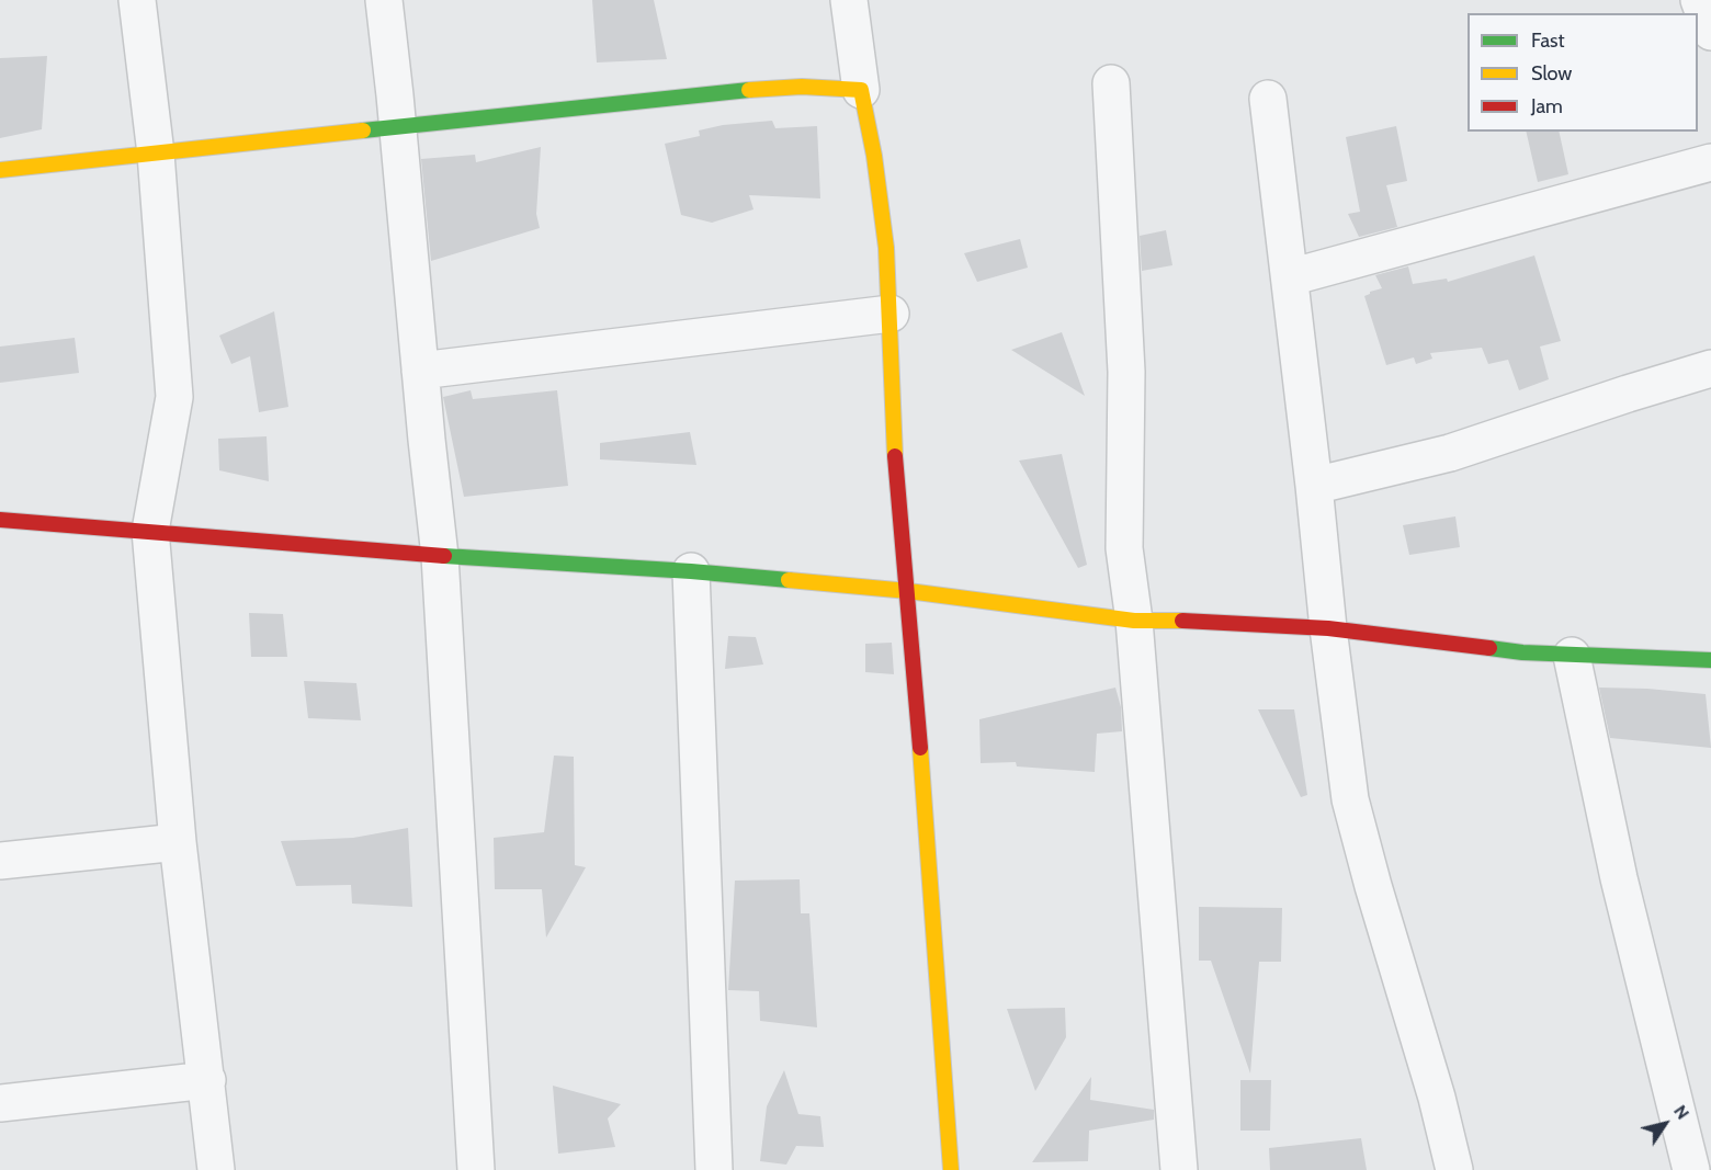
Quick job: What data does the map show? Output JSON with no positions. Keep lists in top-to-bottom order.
{
  "legend": ["Fast", "Slow", "Jam"],
  "north": "top right"
}
